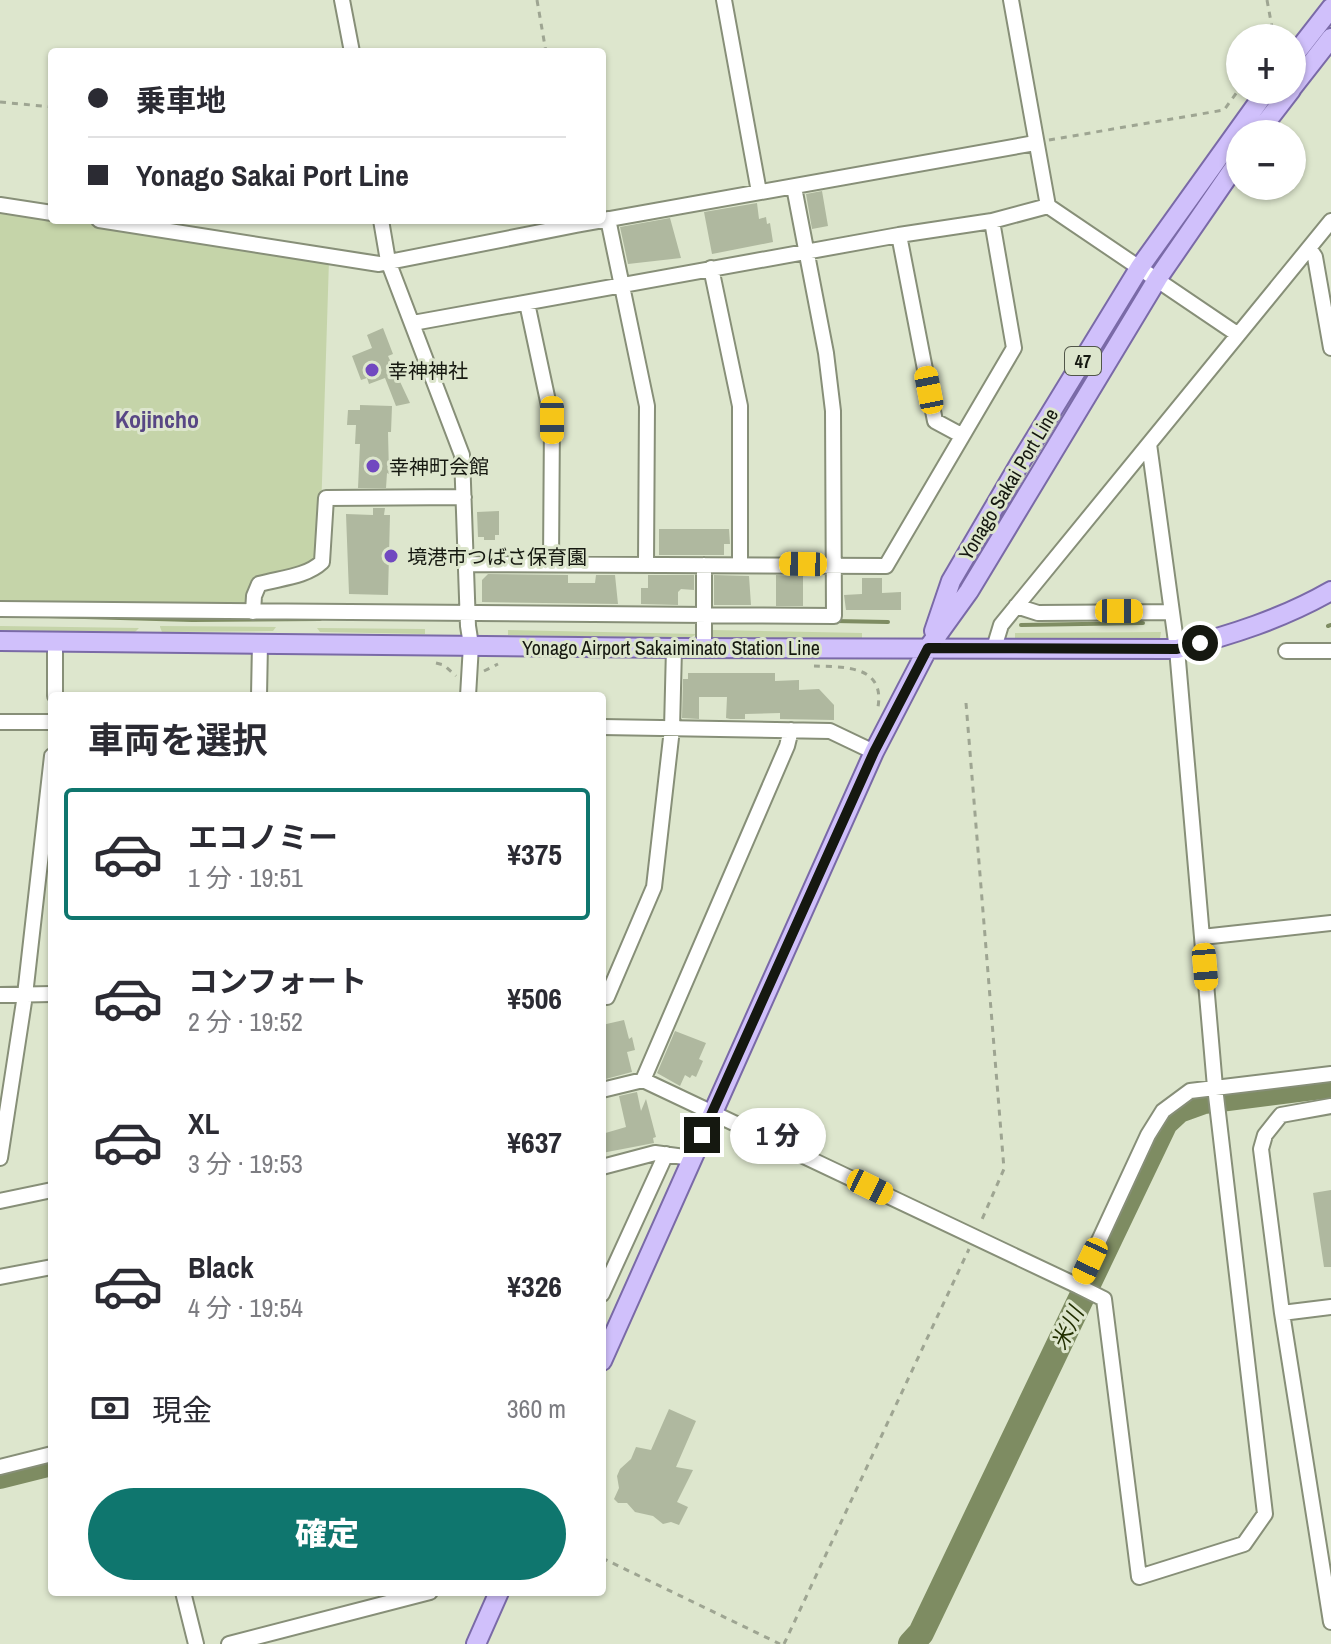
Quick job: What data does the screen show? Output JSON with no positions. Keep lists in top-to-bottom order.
{
  "streets": {
    "main road": ["47", "Yonago Sakai Port Line", "Yonago Airport Sakaiminato Station Line"]
  },
  "crossings": [
    ["Yonago Sakai Port Line", "Yonago Airport Sakaiminato Station Line"]
  ],
  "districts": ["Kojincho"],
  "water": ["米川"],
  "places": ["幸神神社", "幸神町会館", "境港市つばさ保育園"],
  "page": {
    "map_buttons": ["+", "−"],
    "banner": ["乗車地", "Yonago Sakai Port Line"],
    "heading": "車両を選択",
    "list": [
      {
        "name": "エコノミー",
        "note": "1 分 · 19:51",
        "value": "¥375"
      },
      {
        "name": "コンフォート",
        "note": "2 分 · 19:52",
        "value": "¥506"
      },
      {
        "name": "XL",
        "note": "3 分 · 19:53",
        "value": "¥637"
      },
      {
        "name": "Black",
        "note": "4 分 · 19:54",
        "value": "¥326"
      }
    ],
    "bubble": "1 分",
    "pay": ["現金", "360 m"],
    "buttons": "確定"
  }
}
